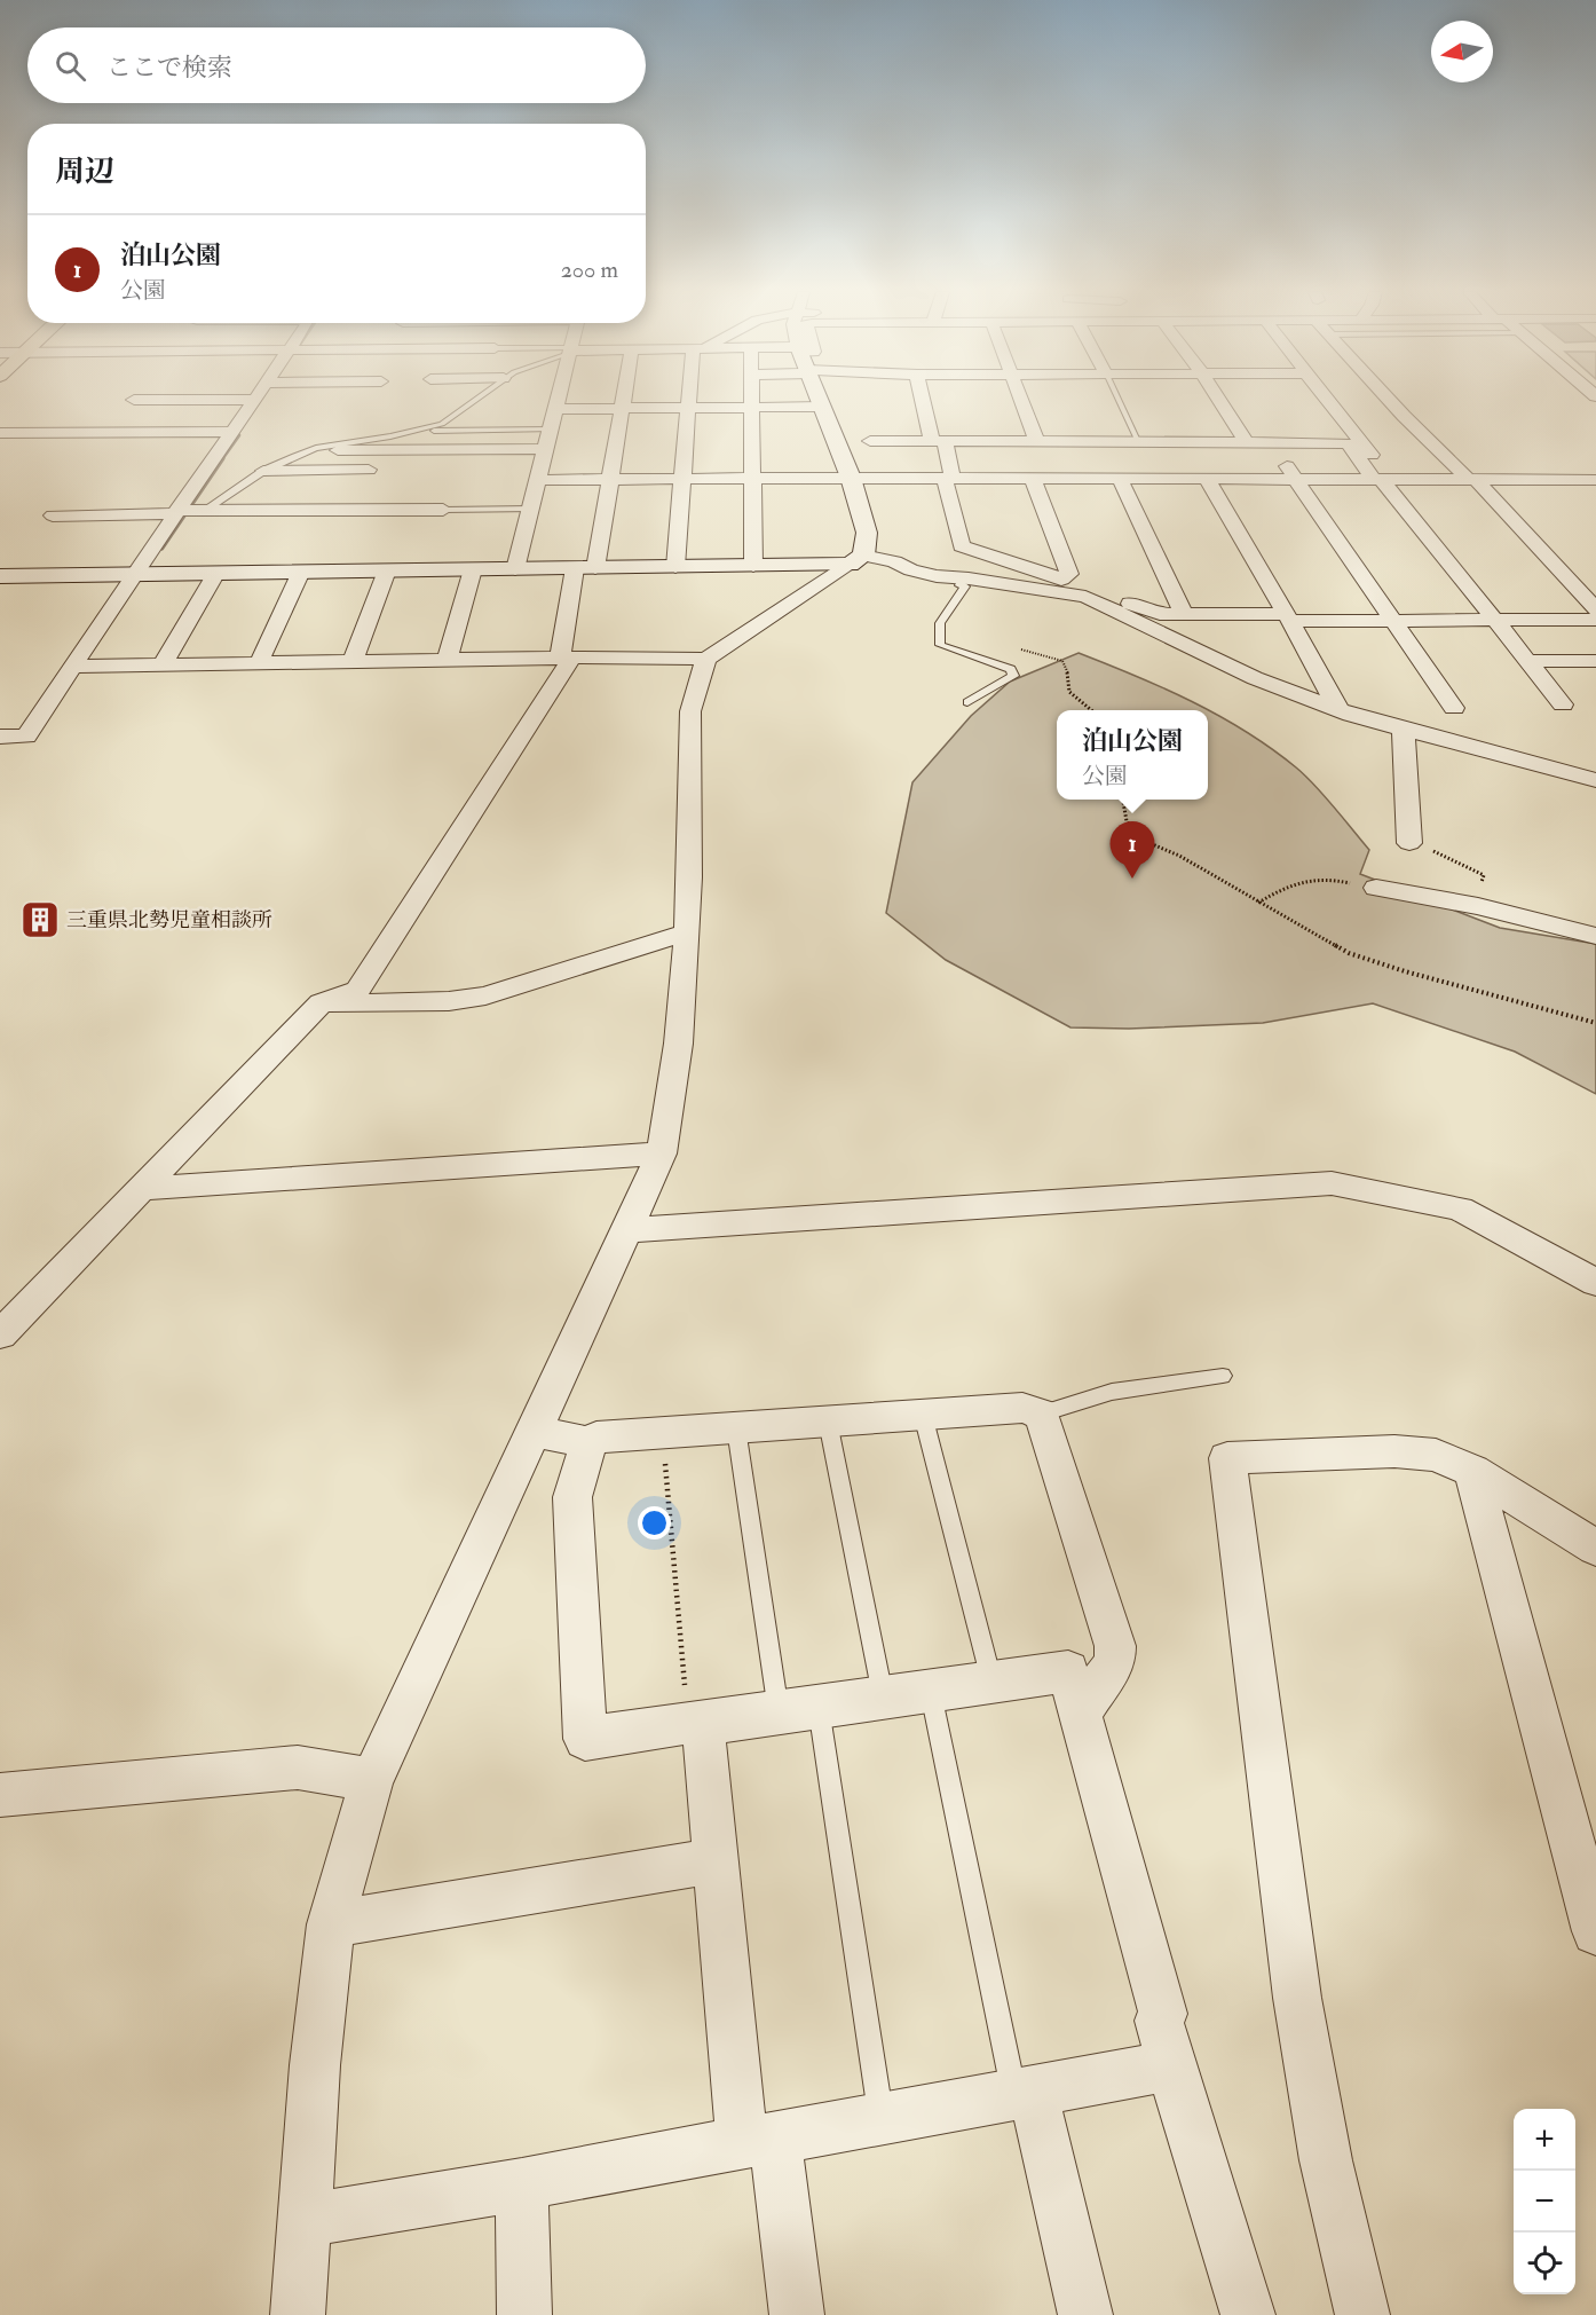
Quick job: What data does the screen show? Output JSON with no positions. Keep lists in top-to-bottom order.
{
  "places": {
    "building": ["三重県北勢児童相談所"]
  },
  "north": "left",
  "page": {
    "search": "ここで検索",
    "heading": "周辺",
    "list": [
      {
        "mark": "1",
        "name": "泊山公園",
        "note": "公園",
        "value": "200 m"
      }
    ],
    "popup": ["泊山公園", "公園"],
    "pins": "1",
    "map_buttons": ["+", "−"]
  }
}
